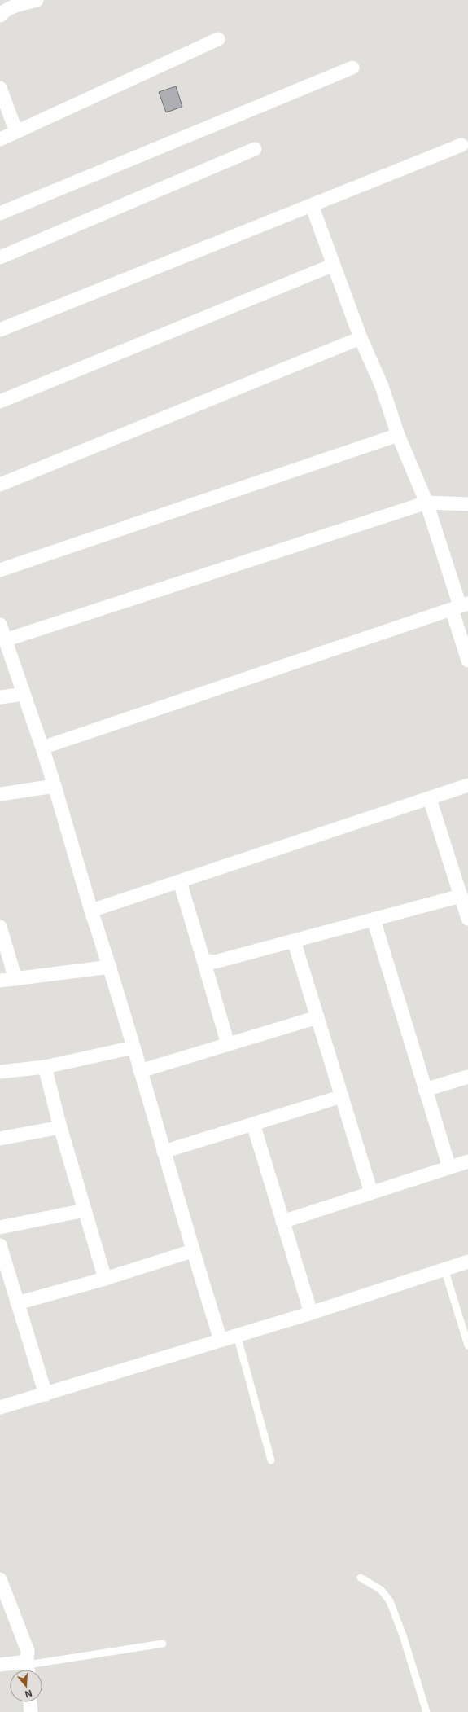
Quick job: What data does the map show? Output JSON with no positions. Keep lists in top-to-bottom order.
{
  "north": "bottom"
}
